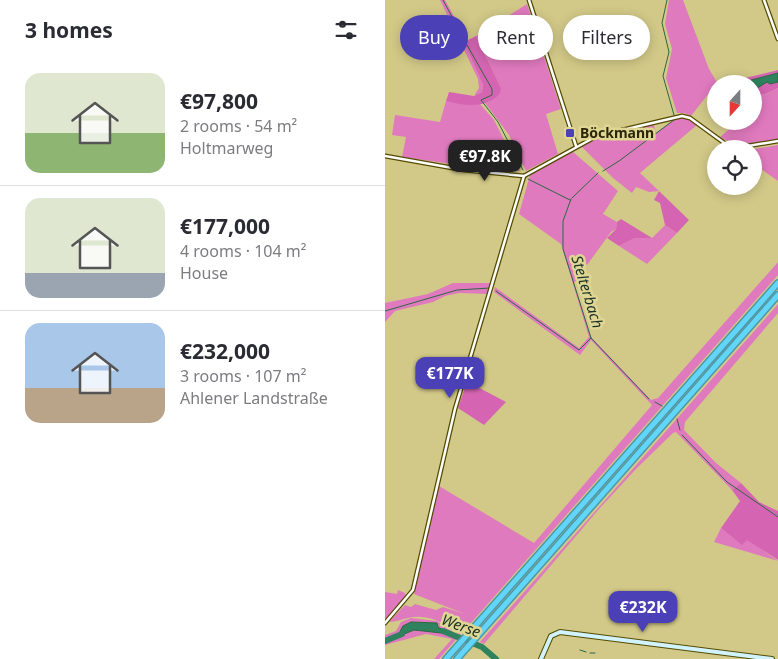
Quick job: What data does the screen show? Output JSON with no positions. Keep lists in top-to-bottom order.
{
  "water": ["Stelterbach", "Werse"],
  "places": {
    "transit": ["Böckmann"]
  },
  "north": "bottom",
  "page": {
    "heading": "3 homes",
    "chip": ["Buy", "Rent", "Filters"],
    "list": [
      {
        "name": "€97,800",
        "note": "2 rooms · 54 m² · Holtmarweg"
      },
      {
        "name": "€177,000",
        "note": "4 rooms · 104 m² · House"
      },
      {
        "name": "€232,000",
        "note": "3 rooms · 107 m² · Ahlener Landstraße"
      }
    ],
    "price": ["€97.8K", "€177K", "€232K"]
  }
}
